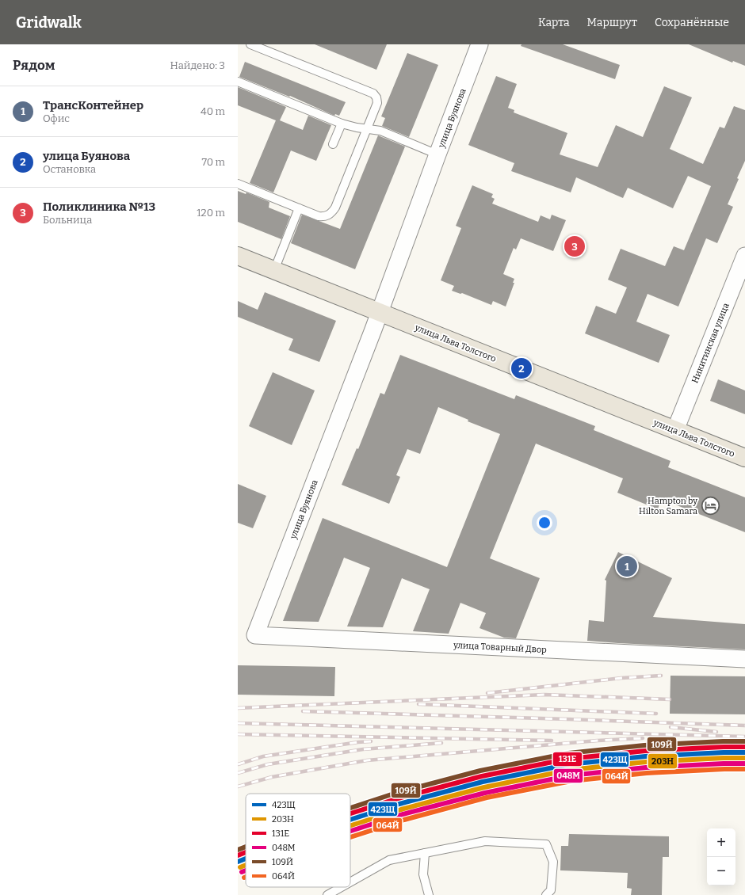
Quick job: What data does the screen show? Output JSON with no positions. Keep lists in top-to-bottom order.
{
  "streets": {
    "main road": ["улица Льва Толстого"],
    "street": ["улица Буянова", "Никитинская улица", "улица Товарный Двор"]
  },
  "crossings": [
    ["улица Буянова", "улица Льва Толстого"],
    ["улица Буянова", "улица Товарный Двор"],
    ["улица Льва Толстого", "Никитинская улица"]
  ],
  "places": {
    "hotel": ["Hampton by Hilton Samara"]
  },
  "lines": [
    "transit line 109Й",
    "transit line 131Е",
    "transit line 423Щ",
    "transit line 203Н",
    "transit line 048М",
    "transit line 064Й"
  ],
  "legend": [
    "423Щ",
    "203Н",
    "131Е",
    "048М",
    "109Й",
    "064Й"
  ],
  "page": {
    "header": "Gridwalk",
    "nav": ["Карта", "Маршрут", "Сохранённые"],
    "heading": ["Рядом", "Найдено: 3"],
    "list": [
      {
        "mark": "1",
        "name": "ТрансКонтейнер",
        "note": "Офис",
        "value": "40 m"
      },
      {
        "mark": "2",
        "name": "улица Буянова",
        "note": "Остановка",
        "value": "70 m"
      },
      {
        "mark": "3",
        "name": "Поликлиника №13",
        "note": "Больница",
        "value": "120 m"
      }
    ],
    "pins": ["3", "2", "1"],
    "map_buttons": ["+", "−"]
  }
}
